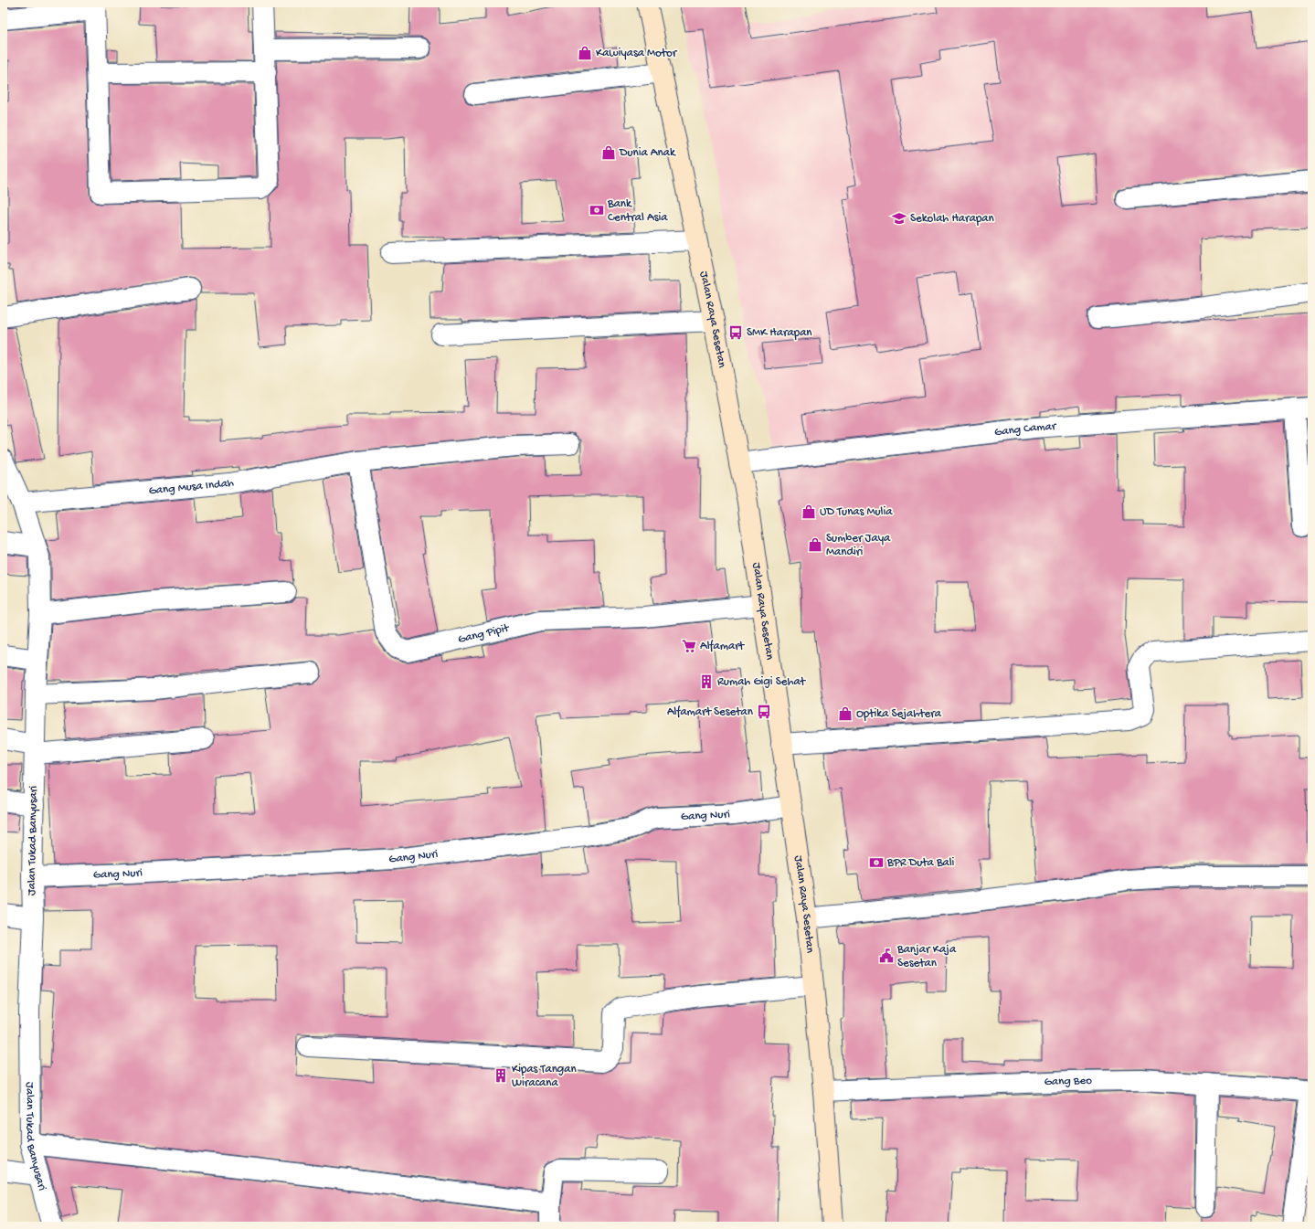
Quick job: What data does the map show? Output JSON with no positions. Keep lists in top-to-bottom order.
{
  "streets": {
    "main road": ["Jalan Raya Sesetan"],
    "street": [
      "Gang Camar",
      "Gang Musa Indah",
      "Gang Pipit",
      "Gang Nuri",
      "Jalan Tukad Banyusari",
      "Gang Beo"
    ]
  },
  "crossings": [
    ["Jalan Raya Sesetan", "Gang Camar"],
    ["Jalan Raya Sesetan", "Gang Pipit"],
    ["Jalan Raya Sesetan", "Gang Nuri"],
    ["Jalan Raya Sesetan", "Gang Beo"],
    ["Gang Musa Indah", "Gang Pipit"],
    ["Gang Musa Indah", "Jalan Tukad Banyusari"],
    ["Gang Nuri", "Jalan Tukad Banyusari"]
  ],
  "places": {
    "shop": [
      "Kawiyasa Motor",
      "Dunia Anak",
      "UD Tunas Mulia",
      "Sumber Jaya Mandiri",
      "Optika Sejahtera"
    ],
    "bank": ["Bank Central Asia", "BPR Duta Bali"],
    "school or university": ["Sekolah Harapan"],
    "bus stop": ["SMK Harapan", "Alfamart Sesetan"],
    "supermarket": ["Alfamart"],
    "building": ["Rumah Gigi Sehat", "Kipas Tangan Wiracana"],
    "public building": ["Banjar Kaja Sesetan"]
  }
}
